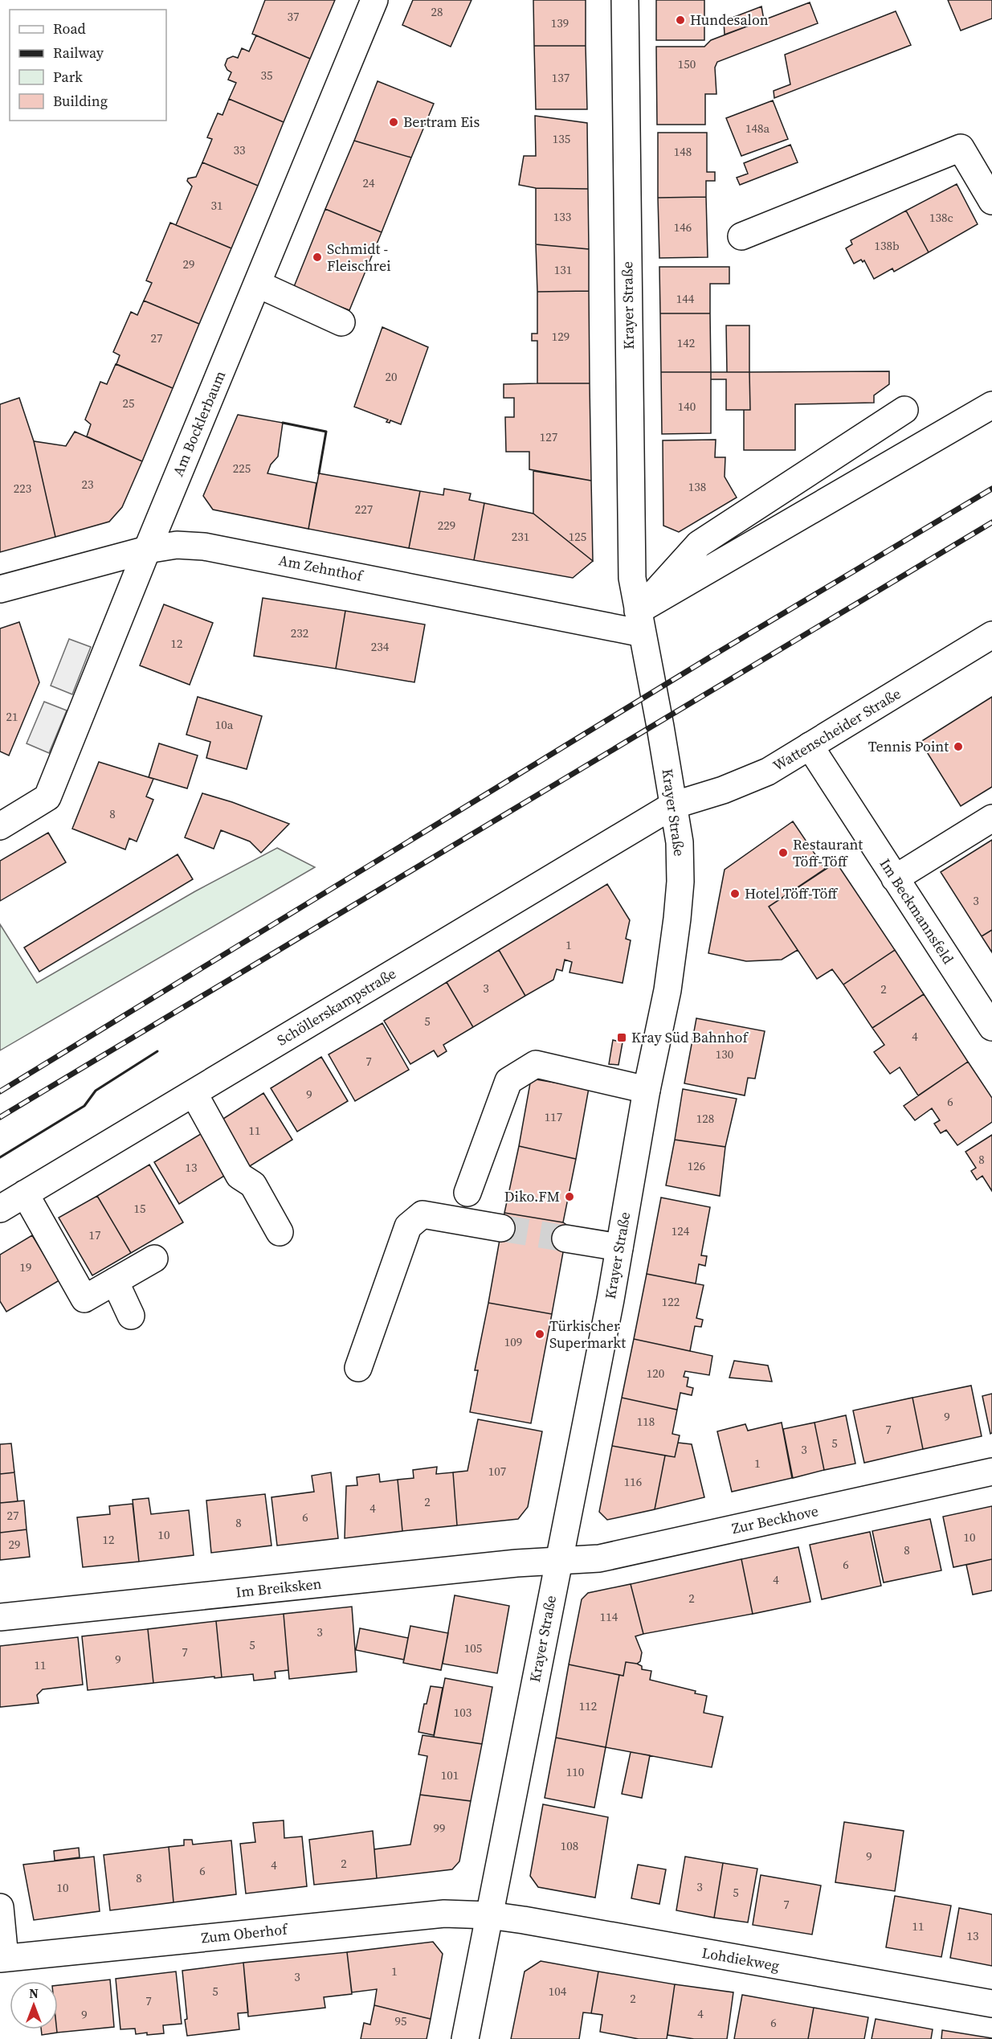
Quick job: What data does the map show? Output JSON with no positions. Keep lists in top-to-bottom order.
{
  "streets": {
    "street": [
      "Krayer Straße",
      "Am Bocklerbaum",
      "Am Zehnthof",
      "Wattenscheider Straße",
      "Im Beckmannsfeld",
      "Schöllerskampstraße",
      "Zur Beckhove",
      "Im Breiksken",
      "Zum Oberhof",
      "Lohdiekweg"
    ]
  },
  "crossings": [
    ["Krayer Straße", "Am Zehnthof"],
    ["Krayer Straße", "Wattenscheider Straße"],
    ["Krayer Straße", "Schöllerskampstraße"],
    ["Krayer Straße", "Zur Beckhove"],
    ["Krayer Straße", "Im Breiksken"],
    ["Krayer Straße", "Zum Oberhof"],
    ["Krayer Straße", "Lohdiekweg"],
    ["Am Bocklerbaum", "Am Zehnthof"],
    ["Wattenscheider Straße", "Im Beckmannsfeld"],
    ["Wattenscheider Straße", "Schöllerskampstraße"],
    ["Zur Beckhove", "Im Breiksken"],
    ["Zum Oberhof", "Lohdiekweg"]
  ],
  "places": {
    "other": [
      "Hundesalon",
      "Bertram Eis",
      "Schmidt - Fleischrei",
      "Tennis Point",
      "Restaurant Töff-Töff",
      "Hotel Töff-Töff",
      "Diko.FM",
      "Türkischer Supermarkt"
    ],
    "transit": ["Kray Süd Bahnhof"]
  },
  "house_numbers": [
    "28",
    "37",
    "139",
    "150",
    "35",
    "137",
    "148a",
    "135",
    "33",
    "148",
    "24",
    "31",
    "133",
    "138c",
    "146",
    "138b",
    "29",
    "131",
    "144",
    "129",
    "27",
    "142",
    "20",
    "25",
    "140",
    "127",
    "225",
    "23",
    "138",
    "223",
    "227",
    "229",
    "231",
    "125",
    "232",
    "12",
    "234",
    "21",
    "10a",
    "8",
    "3",
    "1",
    "3",
    "2",
    "5",
    "4",
    "130",
    "7",
    "9",
    "6",
    "117",
    "128",
    "11",
    "8",
    "126",
    "13",
    "15",
    "124",
    "17",
    "19",
    "122",
    "109",
    "120",
    "9",
    "118",
    "7",
    "5",
    "3",
    "1",
    "107",
    "116",
    "2",
    "4",
    "27",
    "6",
    "8",
    "10",
    "10",
    "12",
    "29",
    "8",
    "6",
    "4",
    "2",
    "114",
    "3",
    "5",
    "105",
    "7",
    "9",
    "11",
    "112",
    "103",
    "110",
    "101",
    "99",
    "108",
    "9",
    "2",
    "4",
    "6",
    "8",
    "3",
    "10",
    "5",
    "7",
    "11",
    "13",
    "1",
    "3",
    "5",
    "104",
    "2",
    "7",
    "4",
    "9",
    "95",
    "6"
  ],
  "legend": [
    "Road",
    "Railway",
    "Park",
    "Building"
  ],
  "north": "top"
}
